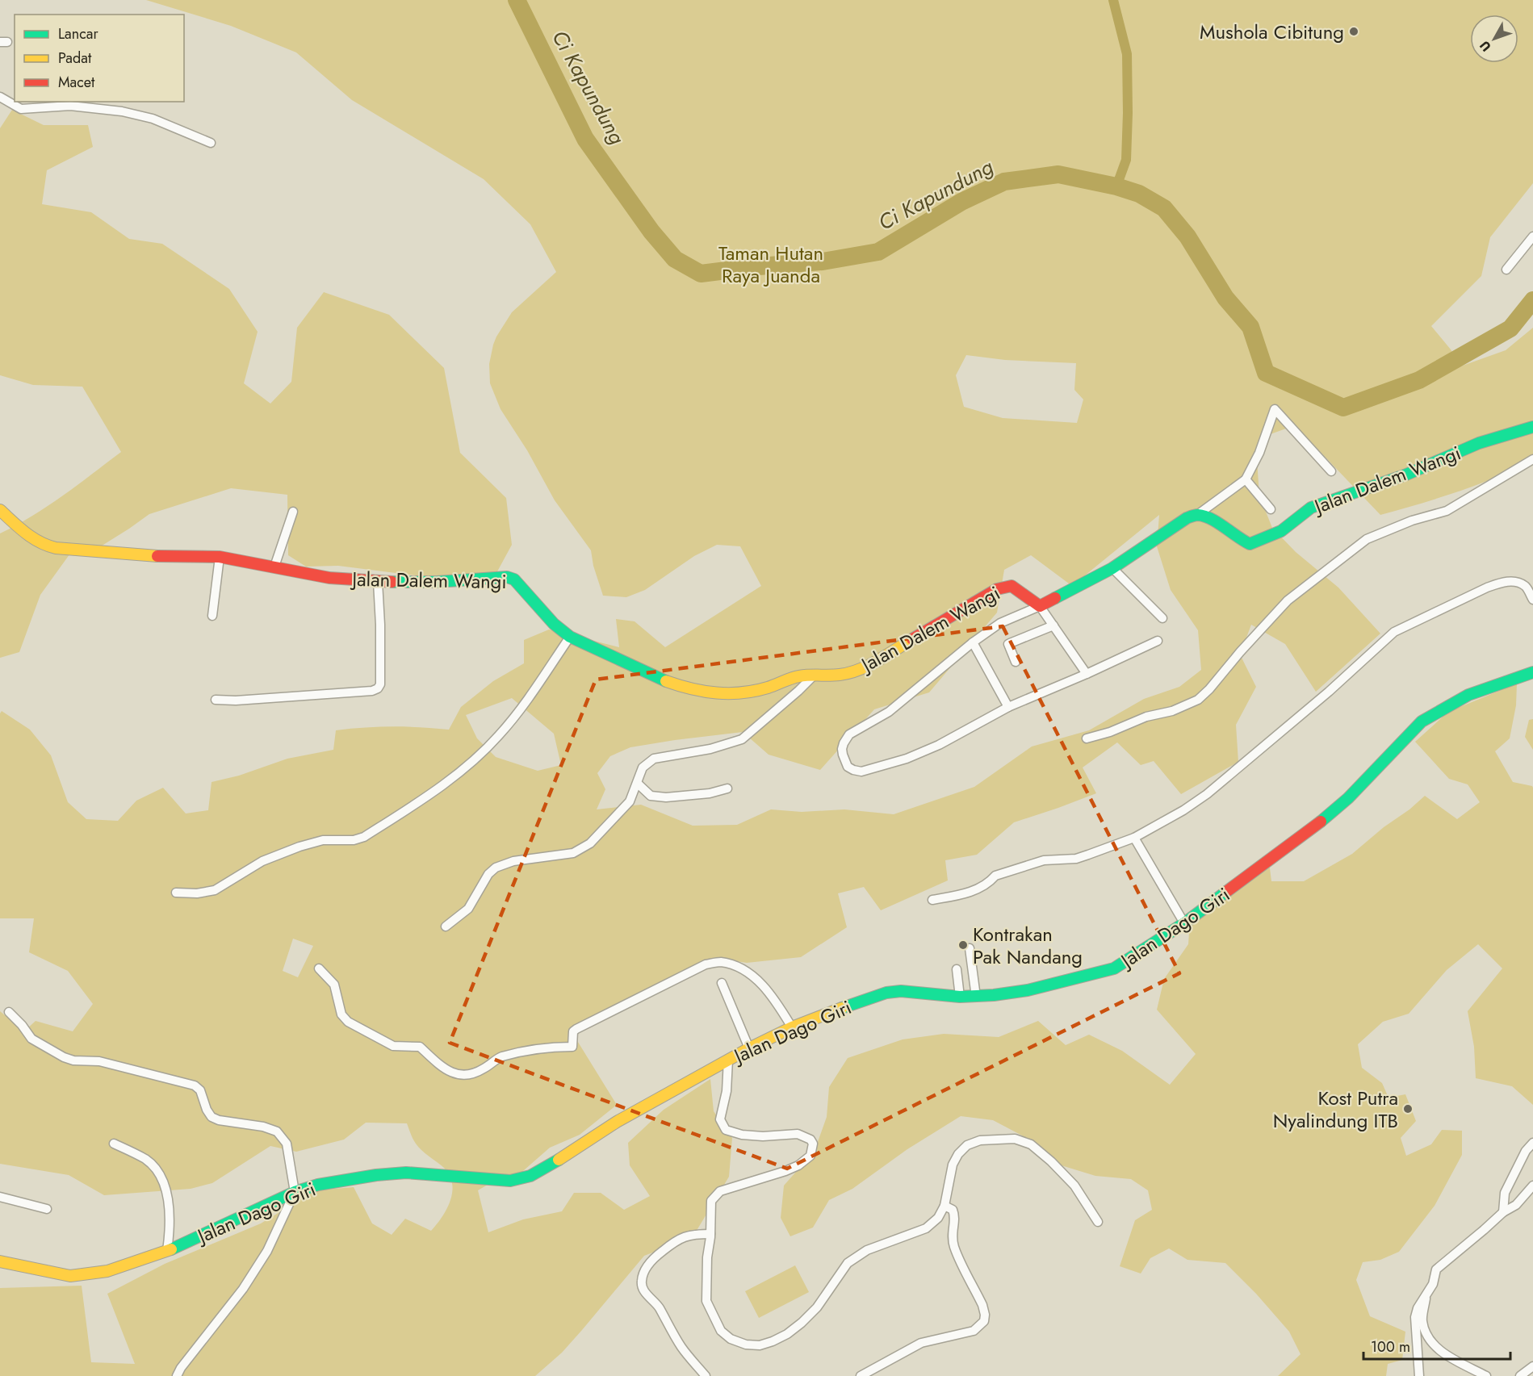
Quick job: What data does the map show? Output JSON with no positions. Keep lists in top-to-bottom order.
{
  "streets": {
    "main road": ["Jalan Dalem Wangi", "Jalan Dago Giri"]
  },
  "water": ["Ci Kapundung"],
  "parks": ["Taman Hutan Raya Juanda"],
  "places": ["Mushola Cibitung", "Kontrakan Pak Nandang", "Kost Putra Nyalindung ITB"],
  "legend": ["Lancar", "Padat", "Macet"],
  "scale_bar": "100 m",
  "north": "bottom left"
}
